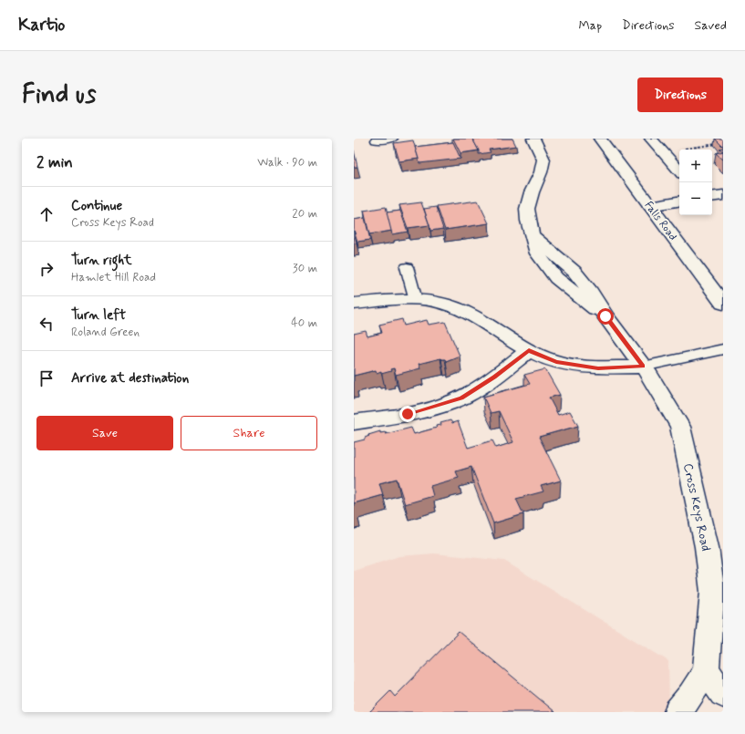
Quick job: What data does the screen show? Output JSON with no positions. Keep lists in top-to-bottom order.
{
  "streets": {
    "street": ["Falls Road", "Cross Keys Road"]
  },
  "page": {
    "header": "Kartio",
    "nav": ["Map", "Directions", "Saved"],
    "buttons": [
      "Directions",
      ["Save", "Share"]
    ],
    "title": "Find us",
    "heading": ["2 min", "Walk · 90 m"],
    "map_buttons": ["+", "−"],
    "list": [
      ["Continue", "Cross Keys Road", "20 m"],
      ["Turn right", "Hamlet Hill Road", "30 m"],
      ["Turn left", "Roland Green", "40 m"],
      "Arrive at destination"
    ]
  }
}
